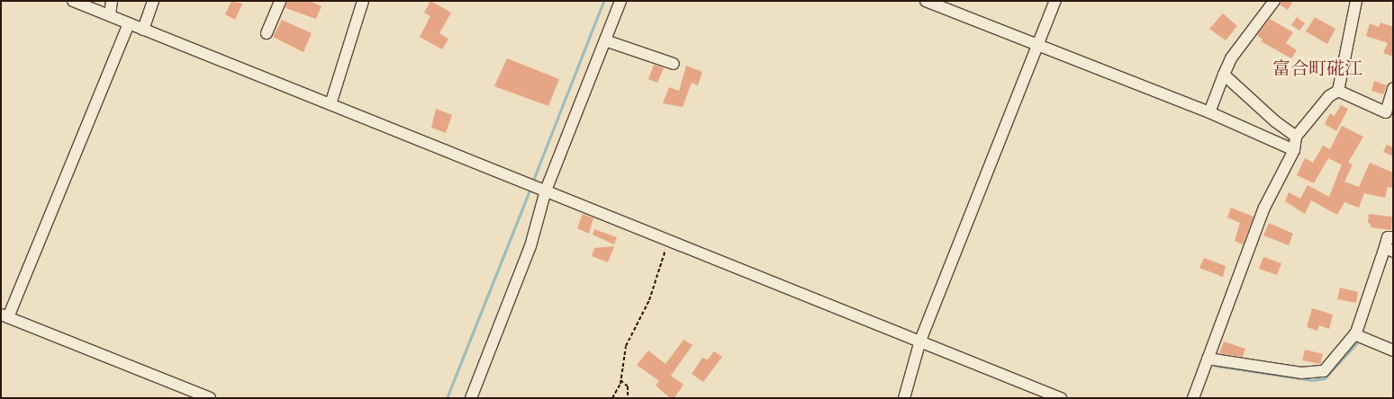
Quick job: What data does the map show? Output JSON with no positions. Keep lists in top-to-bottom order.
{
  "districts": ["富合町硴江"]
}
